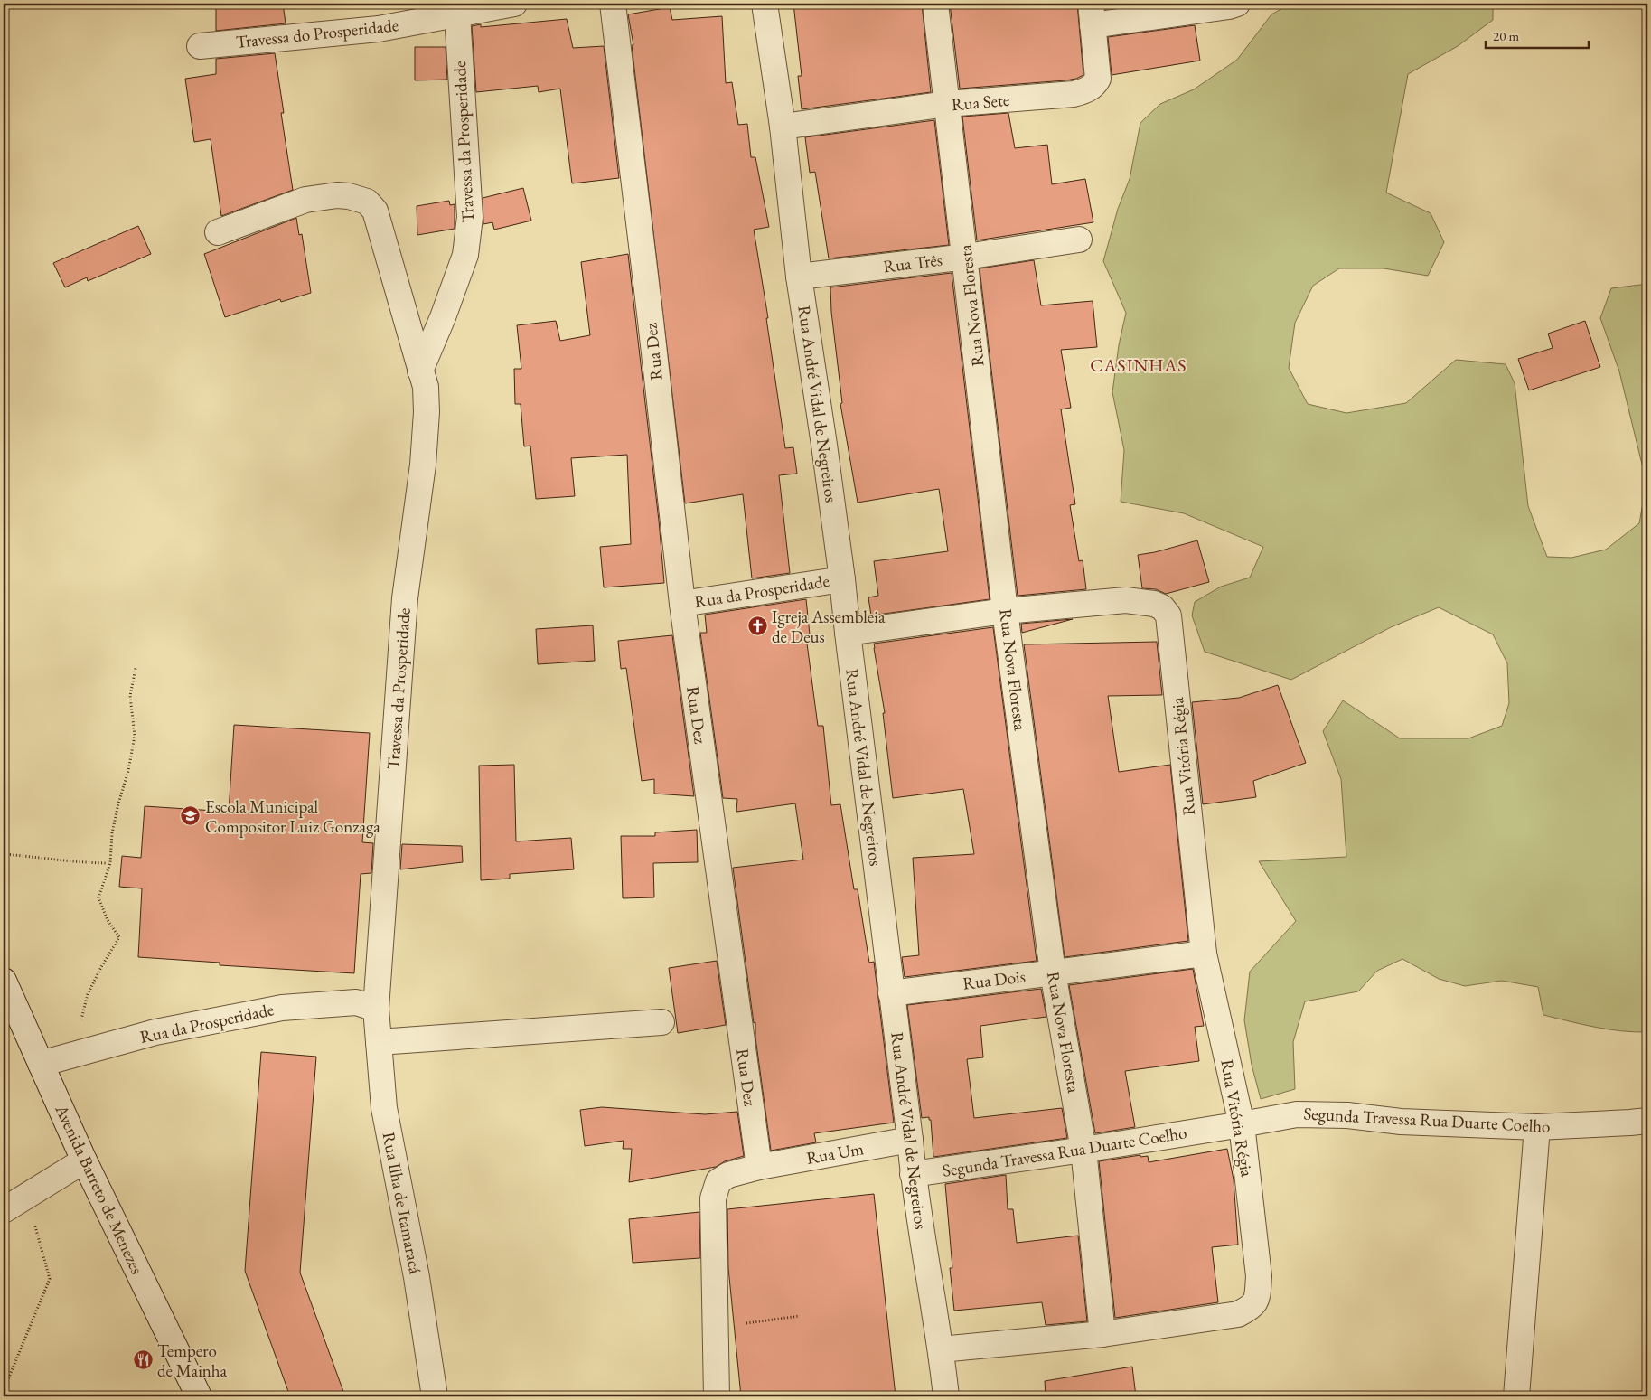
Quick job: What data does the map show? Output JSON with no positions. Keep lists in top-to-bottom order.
{
  "streets": {
    "street": [
      "Travessa do Prosperidade",
      "Rua Sete",
      "Travessa da Prosperidade",
      "Rua Três",
      "Rua Nova Floresta",
      "Rua Dez",
      "Rua André Vidal de Negreiros",
      "Rua da Prosperidade",
      "Rua Vitória Régia",
      "Rua Dois",
      "Segunda Travessa Rua Duarte Coelho",
      "Rua Um",
      "Avenida Barreto de Menezes",
      "Rua Ilha de Itamaracá"
    ]
  },
  "crossings": [
    ["Travessa do Prosperidade", "Travessa da Prosperidade"],
    ["Rua Sete", "Rua Nova Floresta"],
    ["Rua Sete", "Rua André Vidal de Negreiros"],
    ["Travessa da Prosperidade", "Rua da Prosperidade"],
    ["Travessa da Prosperidade", "Rua Ilha de Itamaracá"],
    ["Rua Três", "Rua Nova Floresta"],
    ["Rua Três", "Rua André Vidal de Negreiros"],
    ["Rua Nova Floresta", "Rua Vitória Régia"],
    ["Rua Nova Floresta", "Rua Dois"],
    ["Rua Nova Floresta", "Segunda Travessa Rua Duarte Coelho"],
    ["Rua Dez", "Rua da Prosperidade"],
    ["Rua Dez", "Rua Um"],
    ["Rua André Vidal de Negreiros", "Rua da Prosperidade"],
    ["Rua André Vidal de Negreiros", "Rua Vitória Régia"],
    ["Rua André Vidal de Negreiros", "Rua Dois"],
    ["Rua André Vidal de Negreiros", "Segunda Travessa Rua Duarte Coelho"],
    ["Rua André Vidal de Negreiros", "Rua Um"],
    ["Rua da Prosperidade", "Avenida Barreto de Menezes"],
    ["Rua da Prosperidade", "Rua Ilha de Itamaracá"],
    ["Rua Vitória Régia", "Rua Dois"],
    ["Rua Vitória Régia", "Segunda Travessa Rua Duarte Coelho"]
  ],
  "districts": ["CASINHAS"],
  "places": {
    "church": ["Igreja Assembleia de Deus"],
    "school or university": ["Escola Municipal Compositor Luiz Gonzaga"],
    "restaurant": ["Tempero de Mainha"]
  },
  "scale_bar": "20 m"
}
